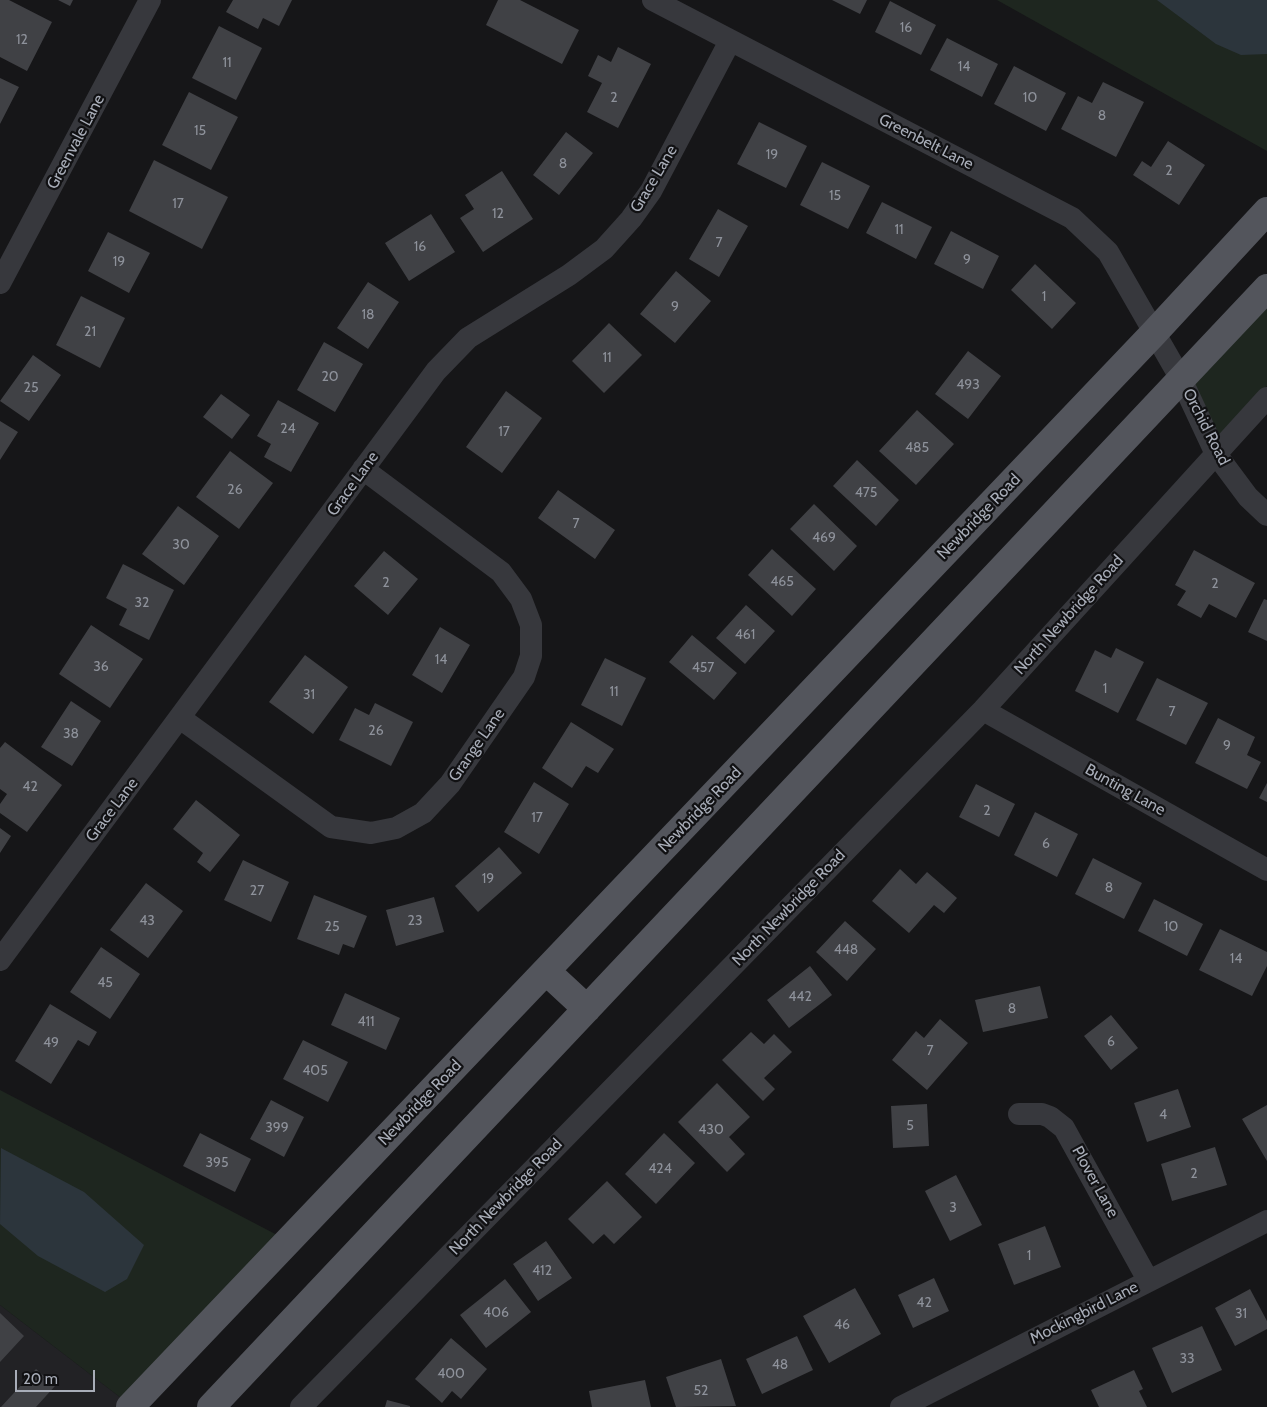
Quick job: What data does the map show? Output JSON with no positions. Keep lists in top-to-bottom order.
{
  "streets": {
    "main road": ["Newbridge Road"],
    "street": [
      "Greenvale Lane",
      "Greenbelt Lane",
      "Grace Lane",
      "Orchid Road",
      "North Newbridge Road",
      "Grange Lane",
      "Bunting Lane",
      "Plover Lane",
      "Mockingbird Lane"
    ]
  },
  "crossings": [
    ["Greenbelt Lane", "Grace Lane"],
    ["Greenbelt Lane", "Orchid Road"],
    ["Greenbelt Lane", "Newbridge Road"],
    ["Grace Lane", "Grange Lane"],
    ["Orchid Road", "Newbridge Road"],
    ["Orchid Road", "North Newbridge Road"],
    ["North Newbridge Road", "Bunting Lane"],
    ["Plover Lane", "Mockingbird Lane"]
  ],
  "house_numbers": [
    "16",
    "12",
    "11",
    "14",
    "2",
    "10",
    "8",
    "15",
    "19",
    "8",
    "2",
    "15",
    "17",
    "12",
    "11",
    "7",
    "16",
    "9",
    "19",
    "1",
    "9",
    "18",
    "21",
    "11",
    "20",
    "493",
    "25",
    "24",
    "17",
    "485",
    "26",
    "475",
    "7",
    "469",
    "30",
    "465",
    "2",
    "2",
    "32",
    "461",
    "14",
    "36",
    "457",
    "1",
    "11",
    "31",
    "7",
    "26",
    "38",
    "9",
    "42",
    "2",
    "17",
    "6",
    "19",
    "8",
    "27",
    "43",
    "23",
    "25",
    "10",
    "448",
    "14",
    "45",
    "442",
    "8",
    "411",
    "6",
    "49",
    "7",
    "405",
    "4",
    "5",
    "399",
    "430",
    "395",
    "424",
    "2",
    "3",
    "1",
    "412",
    "42",
    "406",
    "31",
    "46",
    "33",
    "48",
    "400",
    "52"
  ],
  "scale_bar": "20 m"
}
